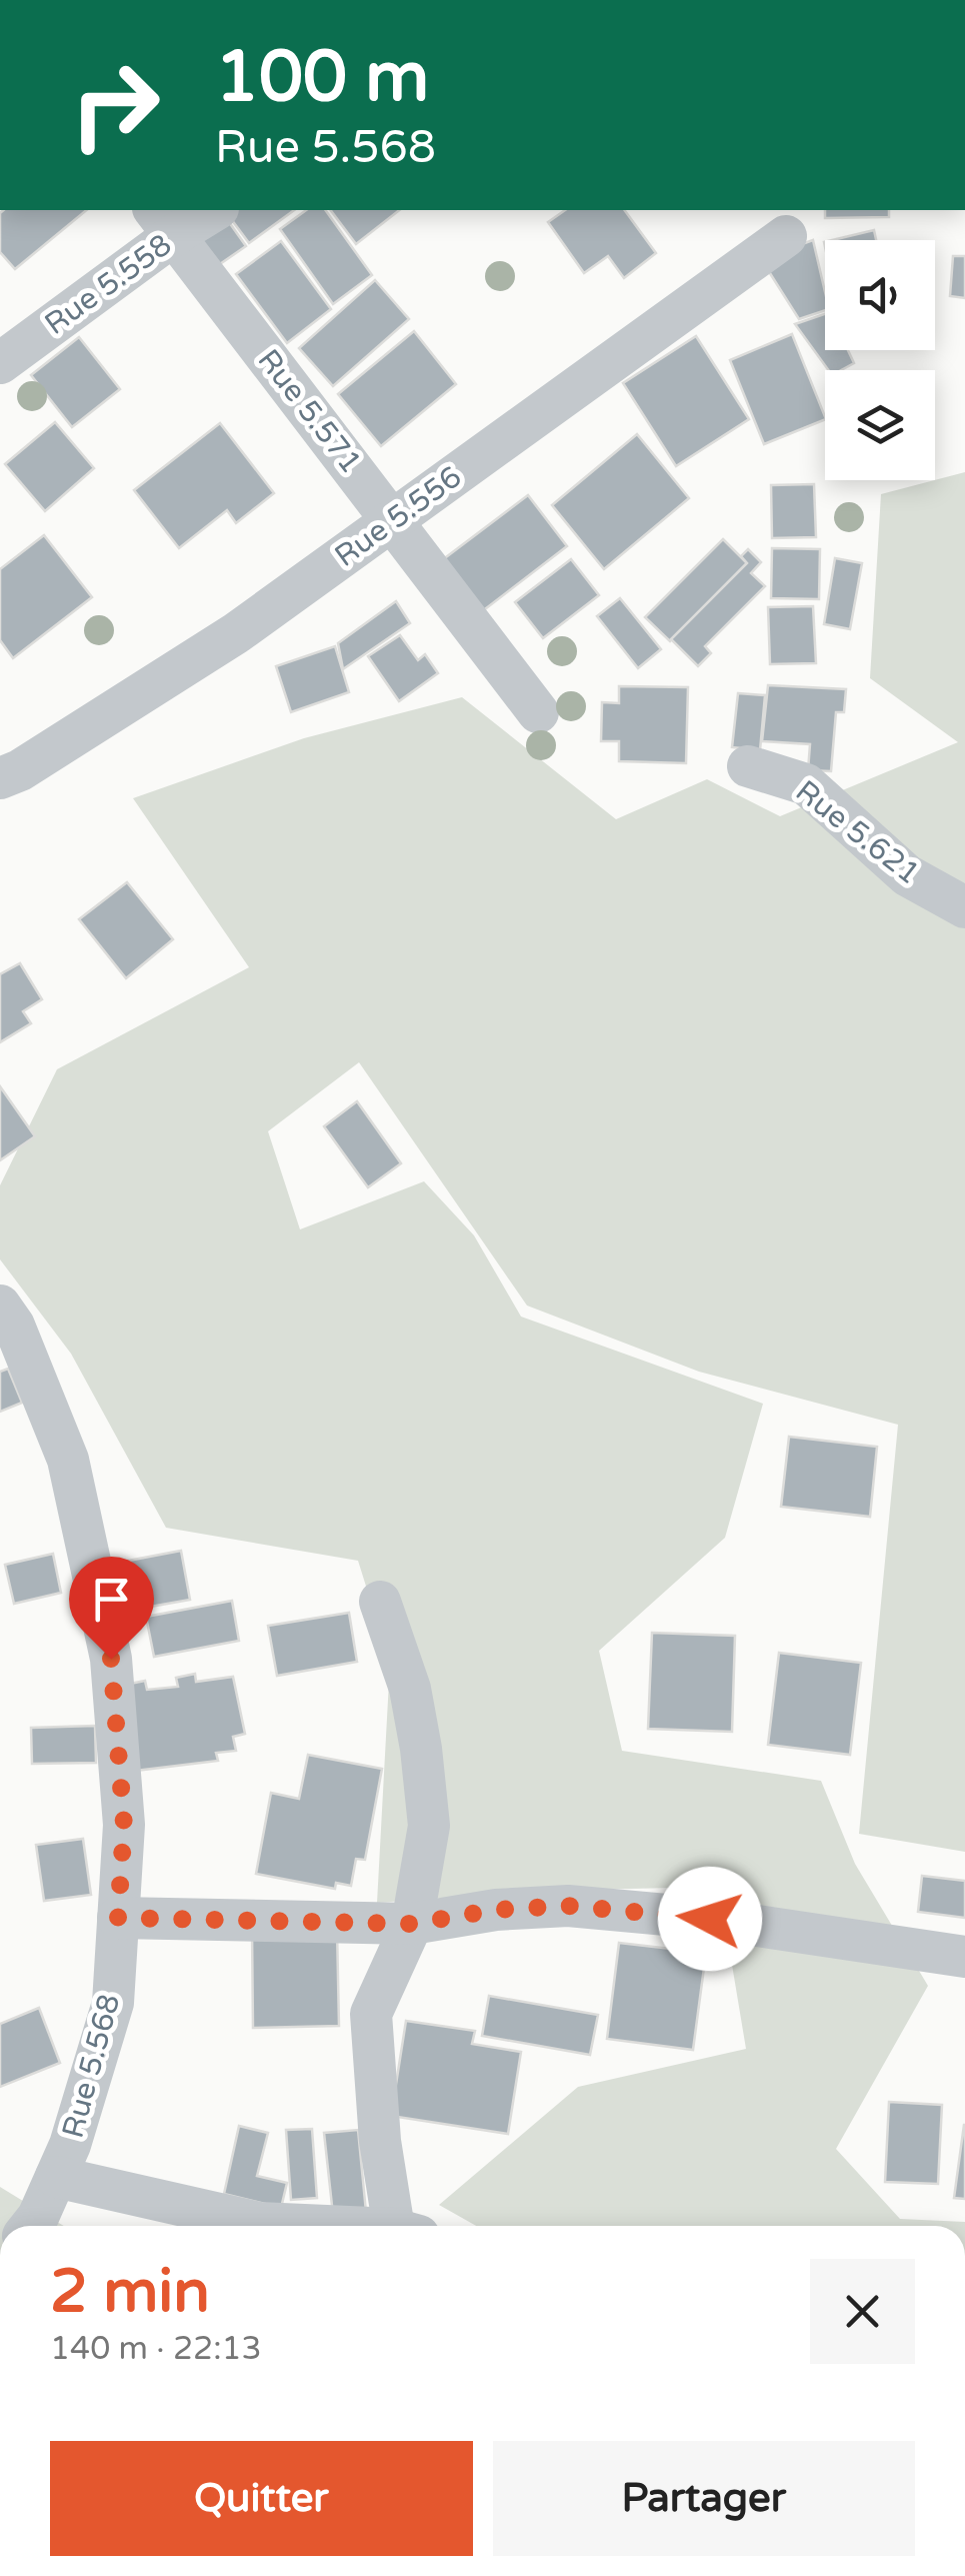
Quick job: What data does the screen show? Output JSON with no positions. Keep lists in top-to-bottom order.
{
  "streets": {
    "street": [
      "Rue 5.558",
      "Rue 5.571",
      "Rue 5.556",
      "Rue 5.621",
      "Rue 5.568"
    ]
  },
  "crossings": [
    ["Rue 5.558", "Rue 5.571"],
    ["Rue 5.571", "Rue 5.556"]
  ],
  "page": {
    "turn": ["100 m", "Rue 5.568"],
    "heading": ["2 min", "140 m · 22:13"],
    "buttons": ["Quitter", "Partager"]
  }
}
